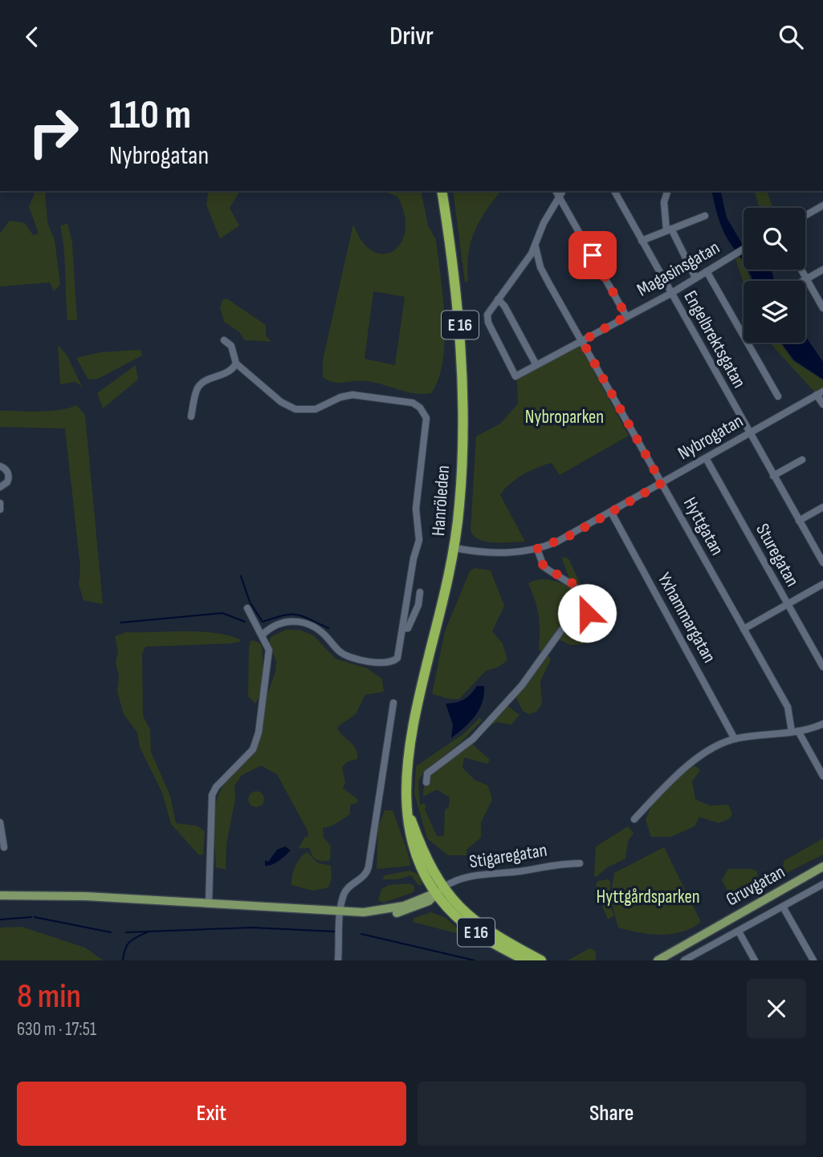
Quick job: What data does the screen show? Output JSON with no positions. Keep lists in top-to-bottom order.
{
  "streets": {
    "highway": ["E 16", "Hanröleden"],
    "main road": ["Gruvgatan"],
    "street": [
      "Magasinsgatan",
      "Engelbrektsgatan",
      "Nybrogatan",
      "Hyttgatan",
      "Sturegatan",
      "Yxhammargatan",
      "Stigaregatan"
    ]
  },
  "crossings": [
    ["Magasinsgatan", "Engelbrektsgatan"],
    ["Magasinsgatan", "Hyttgatan"],
    ["Engelbrektsgatan", "Nybrogatan"],
    ["Nybrogatan", "Hanröleden"],
    ["Nybrogatan", "Hyttgatan"],
    ["Nybrogatan", "Sturegatan"],
    ["Nybrogatan", "Yxhammargatan"],
    ["Hanröleden", "Stigaregatan"]
  ],
  "parks": ["Nybroparken", "Hyttgårdsparken"],
  "page": {
    "header": "Drivr",
    "turn": ["110 m", "Nybrogatan"],
    "heading": ["8 min", "630 m · 17:51"],
    "buttons": ["Exit", "Share"]
  }
}
